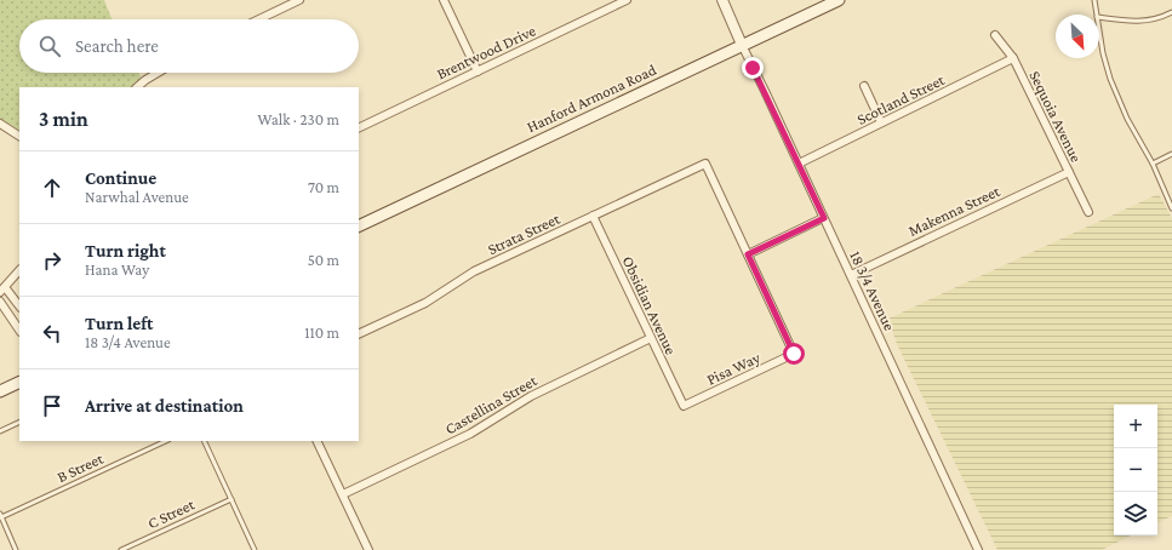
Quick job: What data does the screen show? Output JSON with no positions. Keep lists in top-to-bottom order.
{
  "streets": {
    "main road": ["Hanford Armona Road"],
    "street": [
      "Brentwood Drive",
      "Scotland Street",
      "Sequoia Avenue",
      "Makenna Street",
      "Strata Street",
      "18 3/4 Avenue",
      "Obsidian Avenue",
      "Pisa Way",
      "Castellina Street"
    ],
    "lane": ["B Street", "C Street"]
  },
  "crossings": [
    ["Hanford Armona Road", "18 3/4 Avenue"],
    ["Scotland Street", "Sequoia Avenue"],
    ["Scotland Street", "18 3/4 Avenue"],
    ["Sequoia Avenue", "Makenna Street"],
    ["Makenna Street", "18 3/4 Avenue"],
    ["Strata Street", "Obsidian Avenue"],
    ["Strata Street", "Pisa Way"],
    ["Obsidian Avenue", "Pisa Way"],
    ["Obsidian Avenue", "Castellina Street"]
  ],
  "north": "bottom right",
  "page": {
    "search": "Search here",
    "heading": ["3 min", "Walk · 230 m"],
    "list": [
      ["Continue", "Narwhal Avenue", "70 m"],
      ["Turn right", "Hana Way", "50 m"],
      ["Turn left", "18 3/4 Avenue", "110 m"],
      "Arrive at destination"
    ],
    "map_buttons": ["+", "−"]
  }
}
